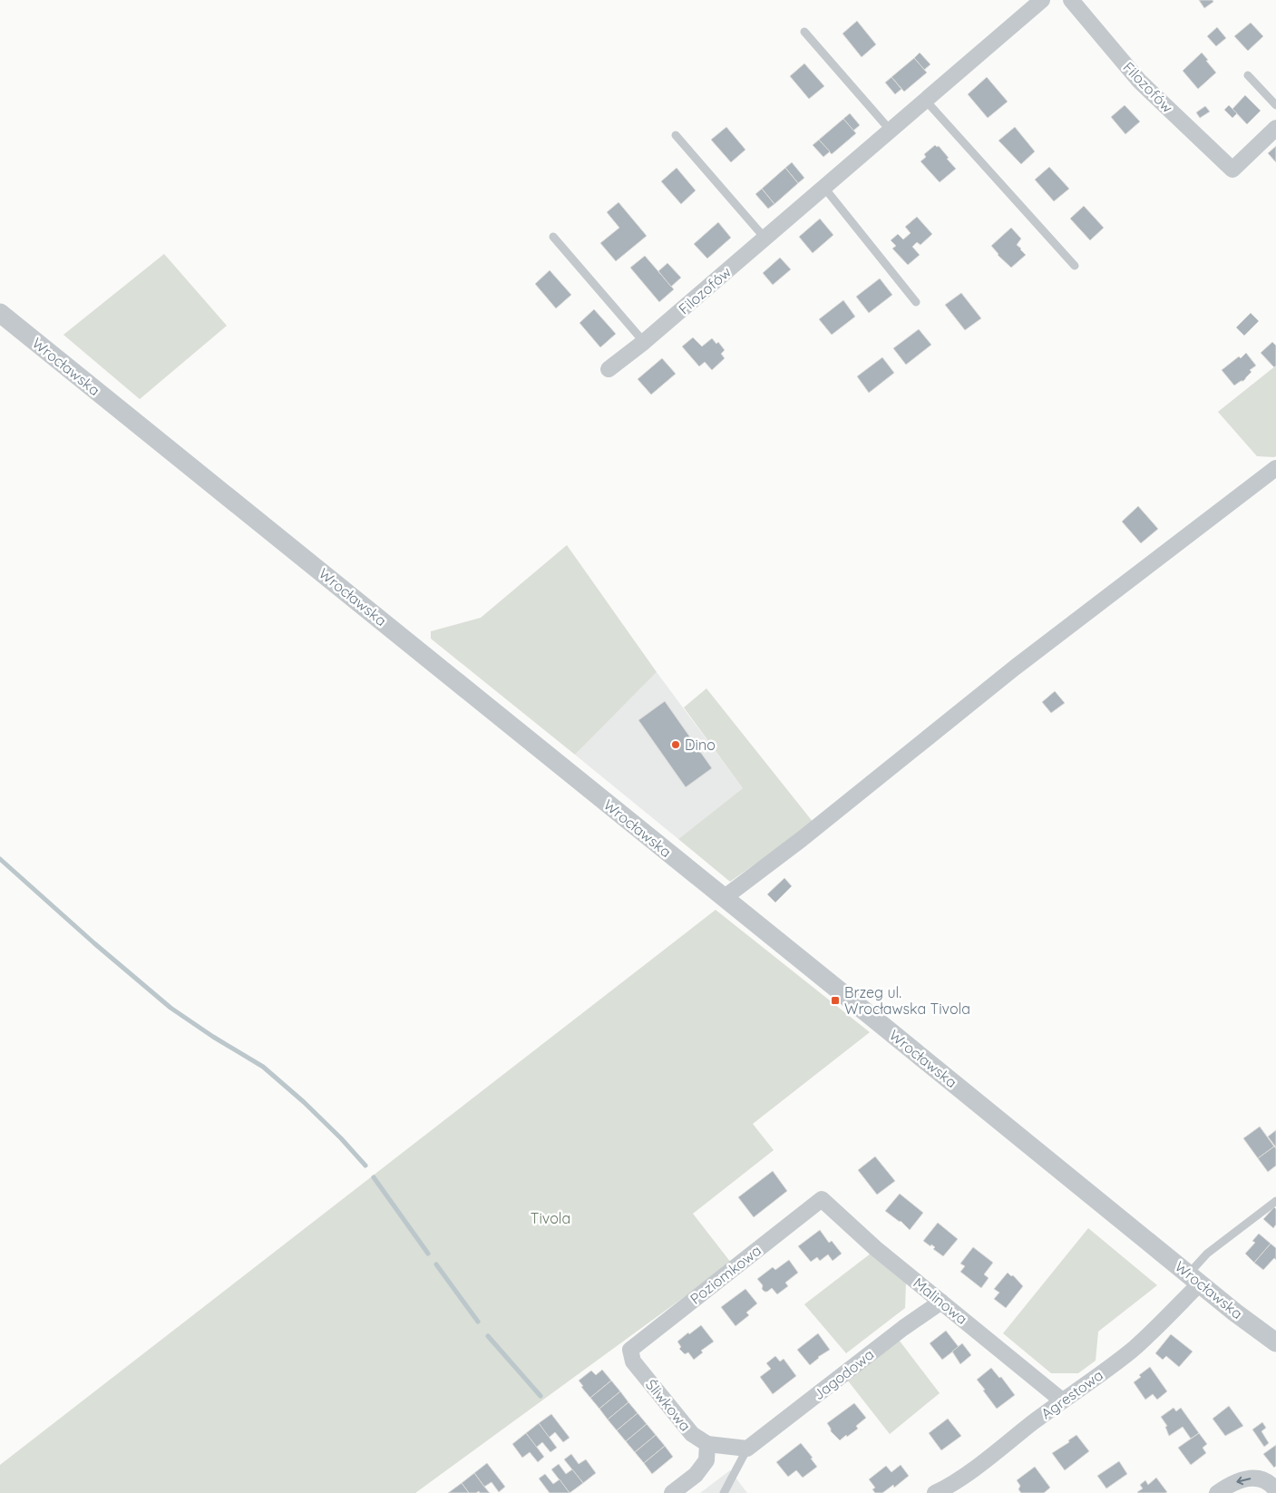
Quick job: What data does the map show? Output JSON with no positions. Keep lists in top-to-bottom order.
{
  "streets": {
    "street": [
      "Filozofów",
      "Wrocławska",
      "Poziomkowa",
      "Malinowa",
      "Jagodowa",
      "Agrestowa",
      "Śliwkowa"
    ]
  },
  "crossings": [
    ["Wrocławska", "Agrestowa"],
    ["Poziomkowa", "Malinowa"],
    ["Poziomkowa", "Śliwkowa"],
    ["Malinowa", "Jagodowa"],
    ["Malinowa", "Agrestowa"],
    ["Jagodowa", "Śliwkowa"]
  ],
  "parks": ["Tivola"],
  "places": {
    "other": ["Dino"],
    "transit": ["Brzeg ul. Wrocławska Tivola"]
  }
}
